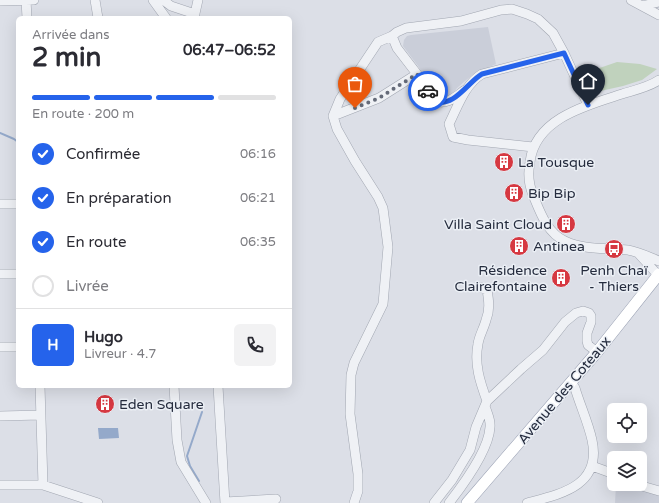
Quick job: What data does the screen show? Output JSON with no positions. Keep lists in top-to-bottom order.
{
  "streets": {
    "main road": ["Avenue des Coteaux"]
  },
  "places": {
    "building": [
      "La Tousque",
      "Bip Bip",
      "Villa Saint Cloud",
      "Antinea",
      "Résidence Clairefontaine",
      "Eden Square"
    ],
    "bus stop": ["Penh Chaï - Thiers"]
  },
  "page": {
    "heading": ["2 min", "Arrivée dans", "06:47–06:52"],
    "panel": ["Hugo", "Livreur · 4.7"],
    "bar": "En route · 200 m",
    "list": [
      ["Confirmée", "06:16"],
      ["En préparation", "06:21"],
      ["En route", "06:35"],
      "Livrée"
    ],
    "round": "H"
  }
}
